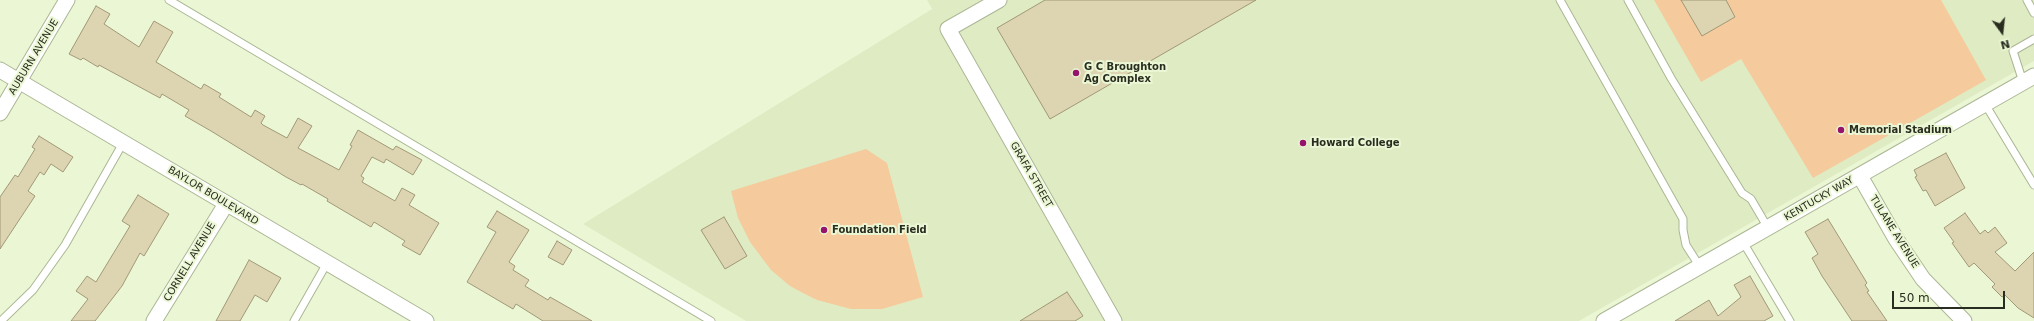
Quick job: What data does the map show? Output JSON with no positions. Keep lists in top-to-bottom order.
{
  "streets": {
    "street": [
      "AUBURN AVENUE",
      "GRAFA STREET",
      "BAYLOR BOULEVARD",
      "KENTUCKY WAY",
      "TULANE AVENUE",
      "CORNELL AVENUE"
    ]
  },
  "crossings": [
    ["AUBURN AVENUE", "BAYLOR BOULEVARD"],
    ["BAYLOR BOULEVARD", "CORNELL AVENUE"],
    ["KENTUCKY WAY", "TULANE AVENUE"]
  ],
  "places": [
    "G C Broughton Ag Complex",
    "Memorial Stadium",
    "Howard College",
    "Foundation Field"
  ],
  "scale_bar": "50 m",
  "north": "bottom"
}
